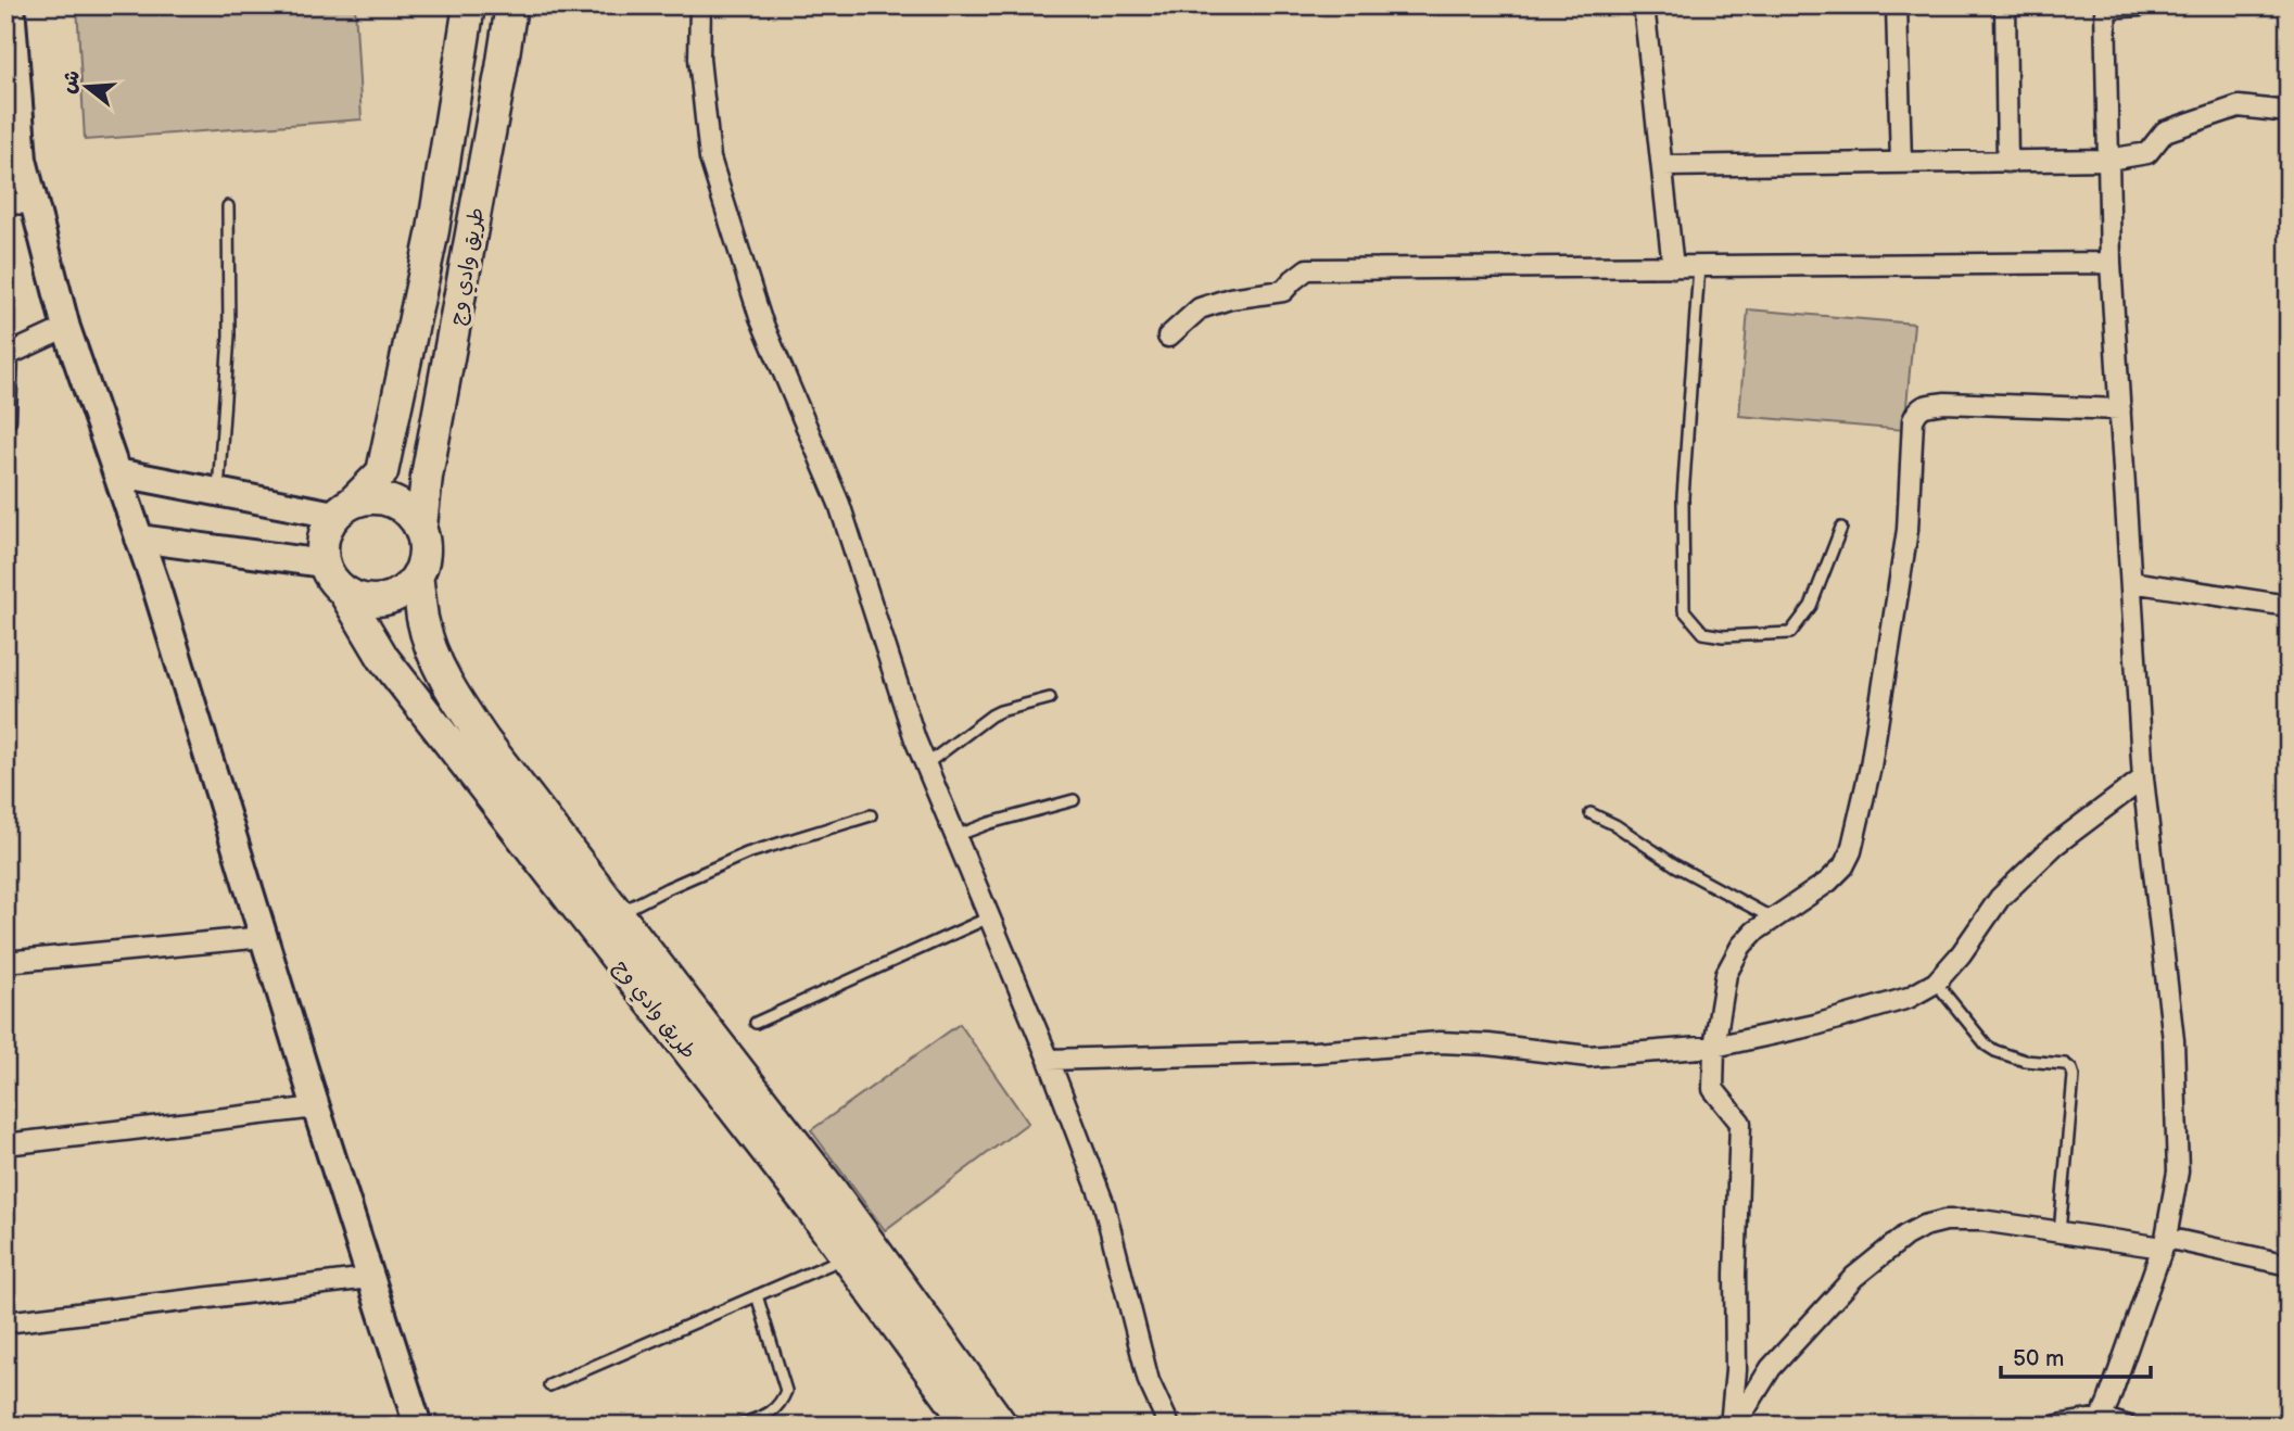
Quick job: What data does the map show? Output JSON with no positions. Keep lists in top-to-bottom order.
{
  "streets": {
    "main road": ["طريق وادي وج"]
  },
  "scale_bar": "50 m",
  "north": "left"
}
